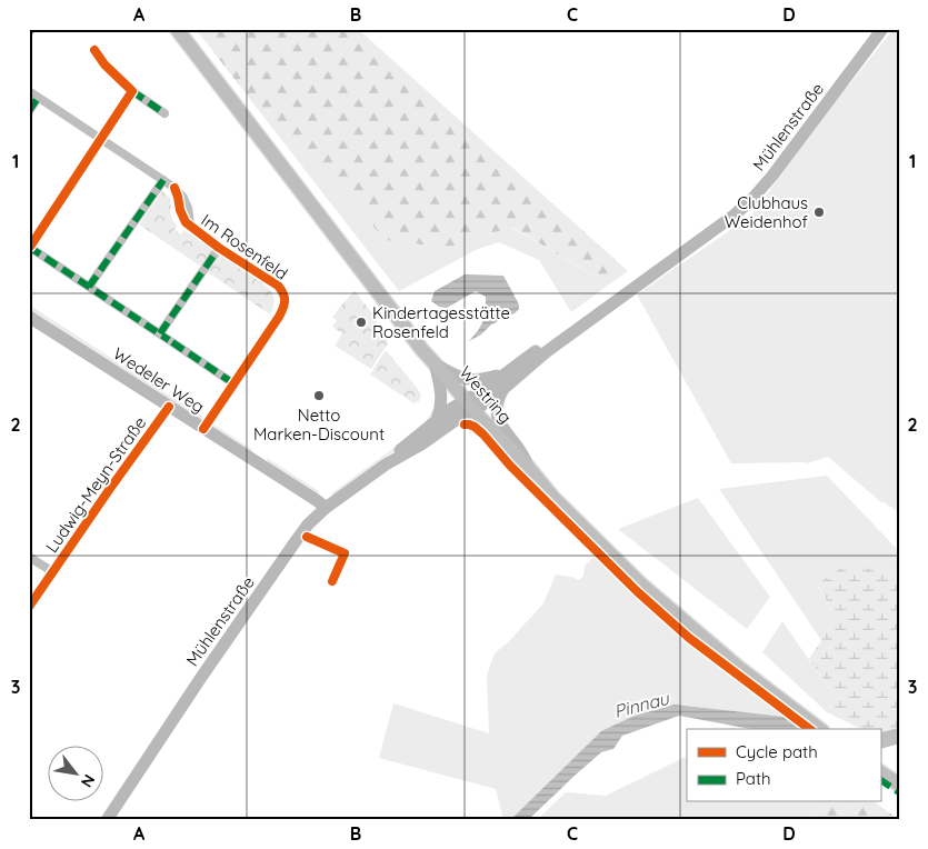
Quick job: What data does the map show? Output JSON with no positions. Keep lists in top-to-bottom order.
{
  "streets": {
    "main road": ["Mühlenstraße", "Wedeler Weg", "Westring"],
    "street": ["Im Rosenfeld", "Ludwig-Meyn-Straße"]
  },
  "crossings": [
    ["Mühlenstraße", "Wedeler Weg"],
    ["Mühlenstraße", "Westring"],
    ["Im Rosenfeld", "Wedeler Weg"],
    ["Wedeler Weg", "Ludwig-Meyn-Straße"]
  ],
  "water": ["Pinnau"],
  "places": ["Clubhaus Weidenhof", "Kindertagesstätte Rosenfeld", "Netto Marken-Discount"],
  "legend": ["Cycle path", "Path"],
  "north": "bottom right",
  "grid": {
    "columns": [
      "A",
      "B",
      "C",
      "D"
    ],
    "rows": ["1", "2", "3"]
  }
}
